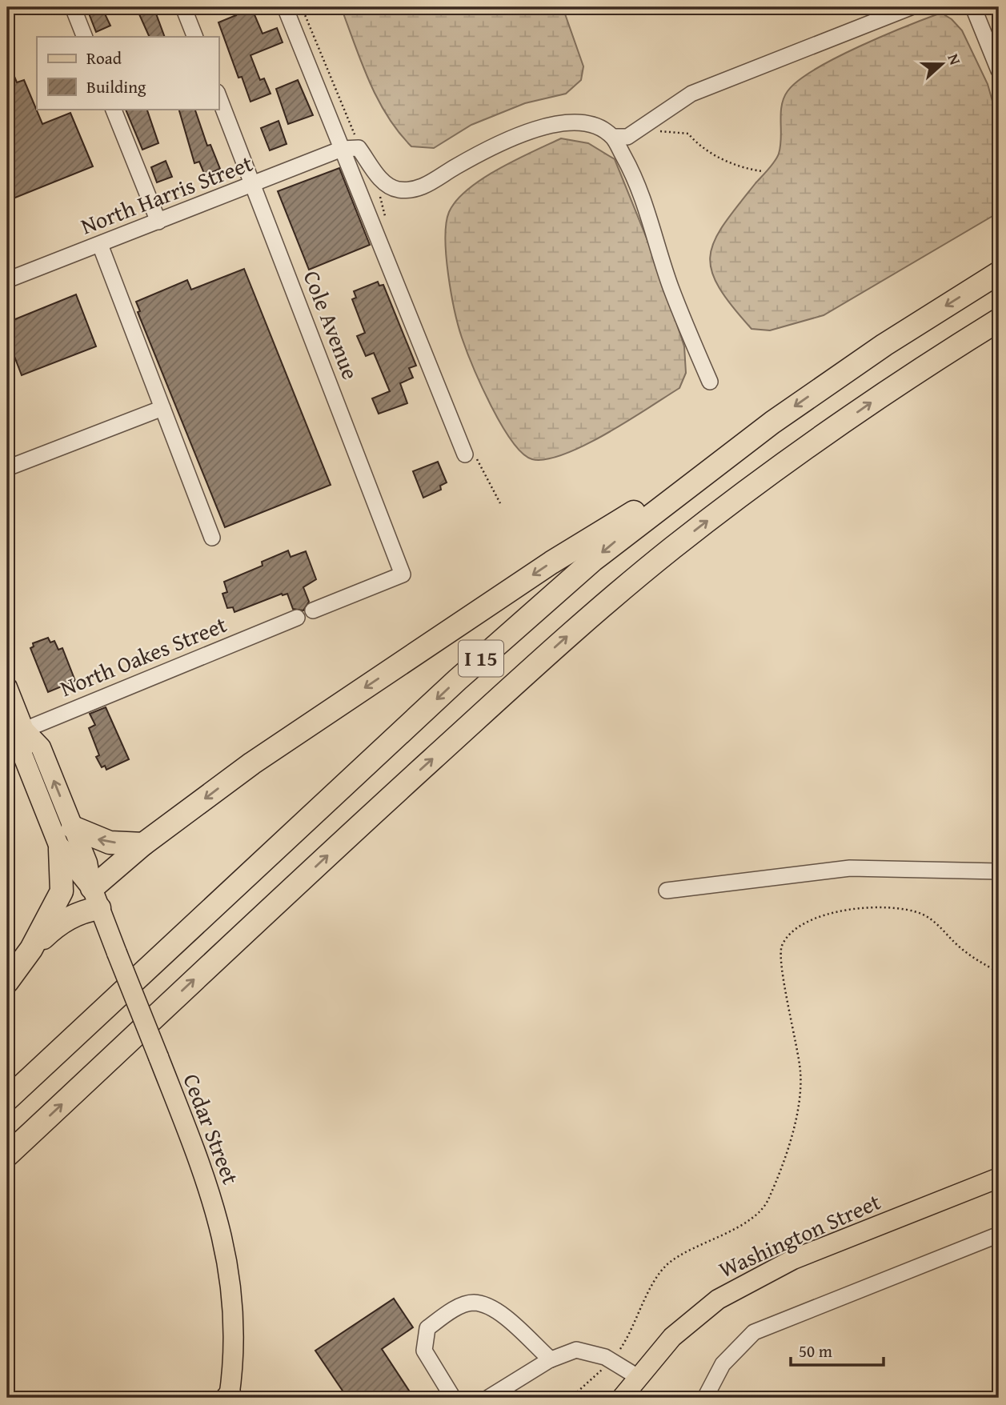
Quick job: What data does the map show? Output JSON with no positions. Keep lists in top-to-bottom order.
{
  "streets": {
    "highway": ["I 15"],
    "main road": ["Cedar Street", "Washington Street"],
    "street": ["North Harris Street", "Cole Avenue", "North Oakes Street"]
  },
  "crossings": [
    ["North Harris Street", "Cole Avenue"],
    ["North Oakes Street", "Cedar Street"]
  ],
  "legend": ["Road", "Building"],
  "scale_bar": "50 m",
  "north": "right"
}
